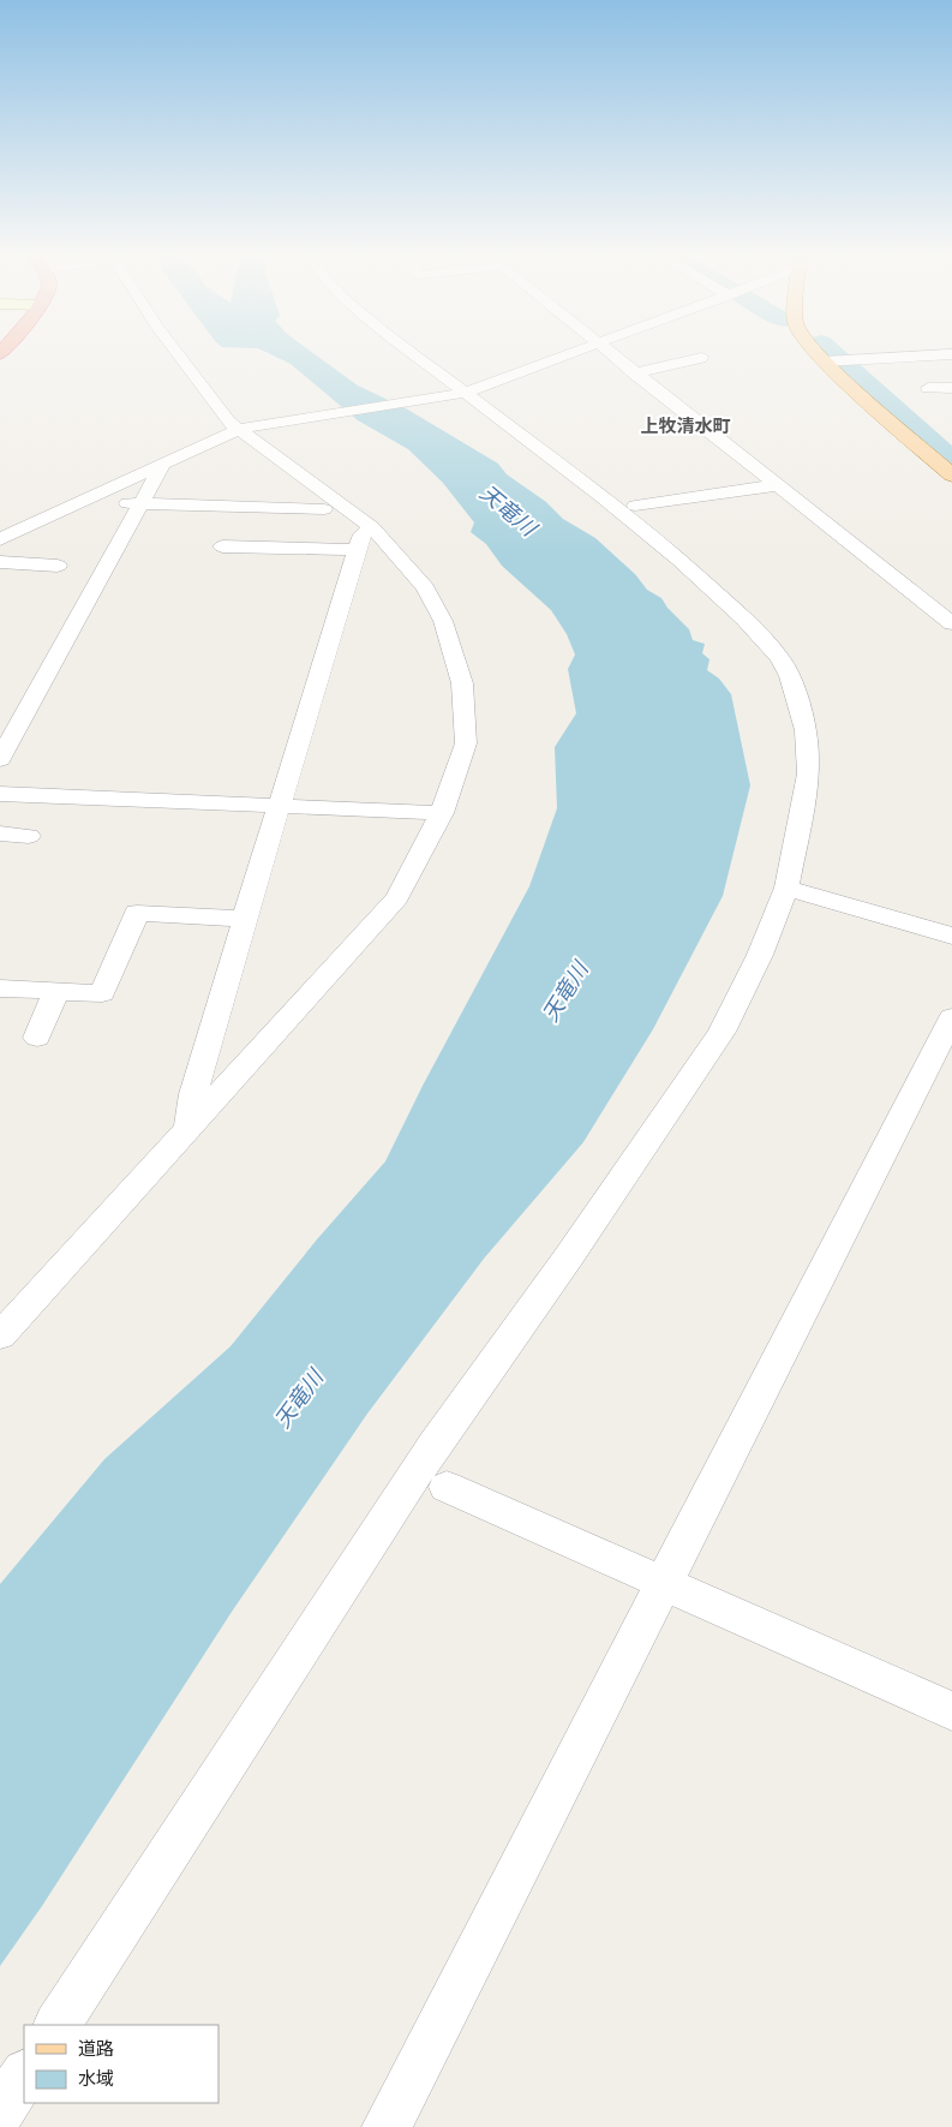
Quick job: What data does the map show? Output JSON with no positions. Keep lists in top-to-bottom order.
{
  "districts": ["上牧清水町"],
  "water": ["天竜川"],
  "legend": ["道路", "水域"]
}
